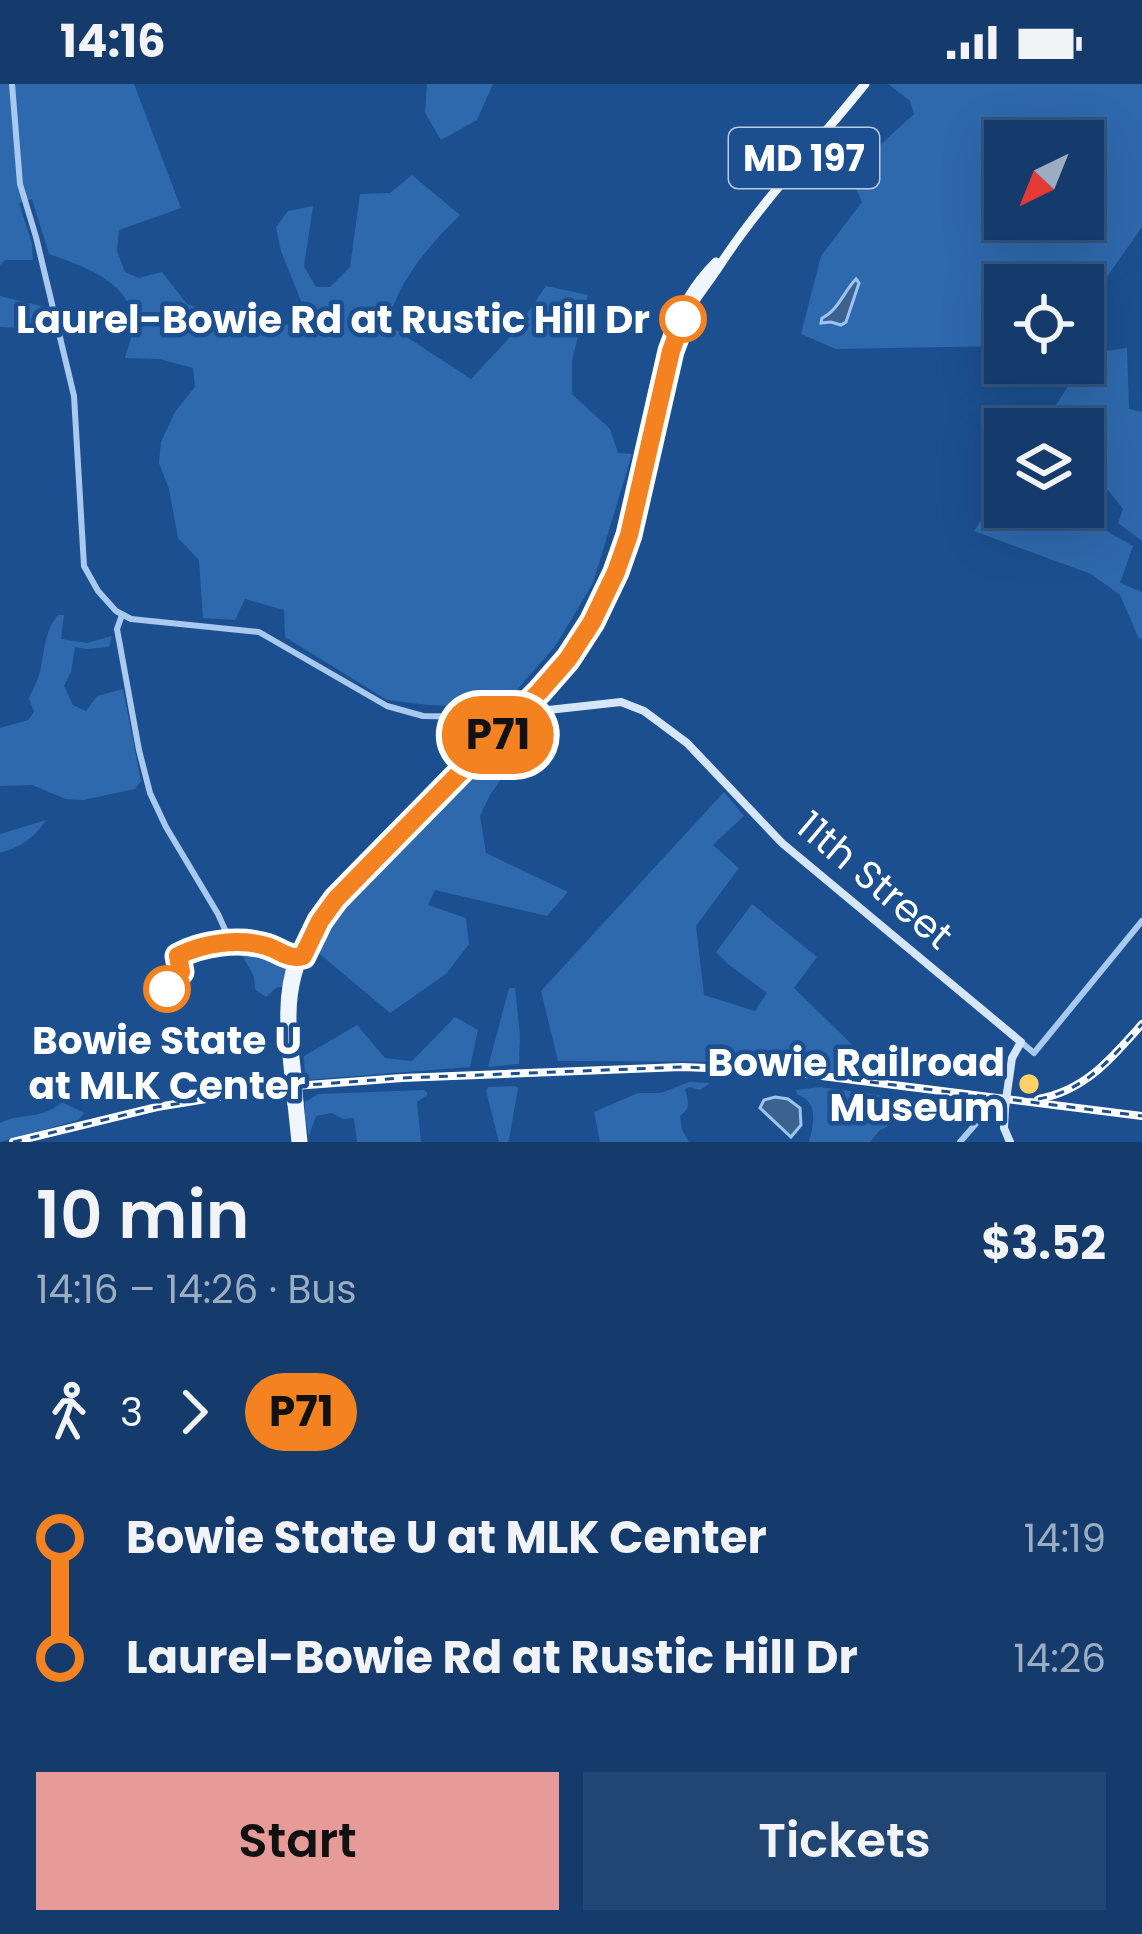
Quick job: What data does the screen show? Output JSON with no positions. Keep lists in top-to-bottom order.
{
  "streets": {
    "main road": ["MD 197", "11th Street"]
  },
  "crossings": [
    ["MD 197", "11th Street"]
  ],
  "places": ["Laurel-Bowie Rd at Rustic Hill Dr", "Bowie State U at MLK Center", "Bowie Railroad Museum"],
  "lines": ["bus line P71"],
  "north": "bottom left",
  "page": {
    "status": "14:16",
    "on_map": "P71",
    "heading": ["10 min", "14:16 – 14:26 · Bus", "$3.52"],
    "legs": ["3", "P71"],
    "list": [
      {
        "name": "Bowie State U at MLK Center",
        "value": "14:19"
      },
      {
        "name": "Laurel-Bowie Rd at Rustic Hill Dr",
        "value": "14:26"
      }
    ],
    "buttons": ["Start", "Tickets"]
  }
}
